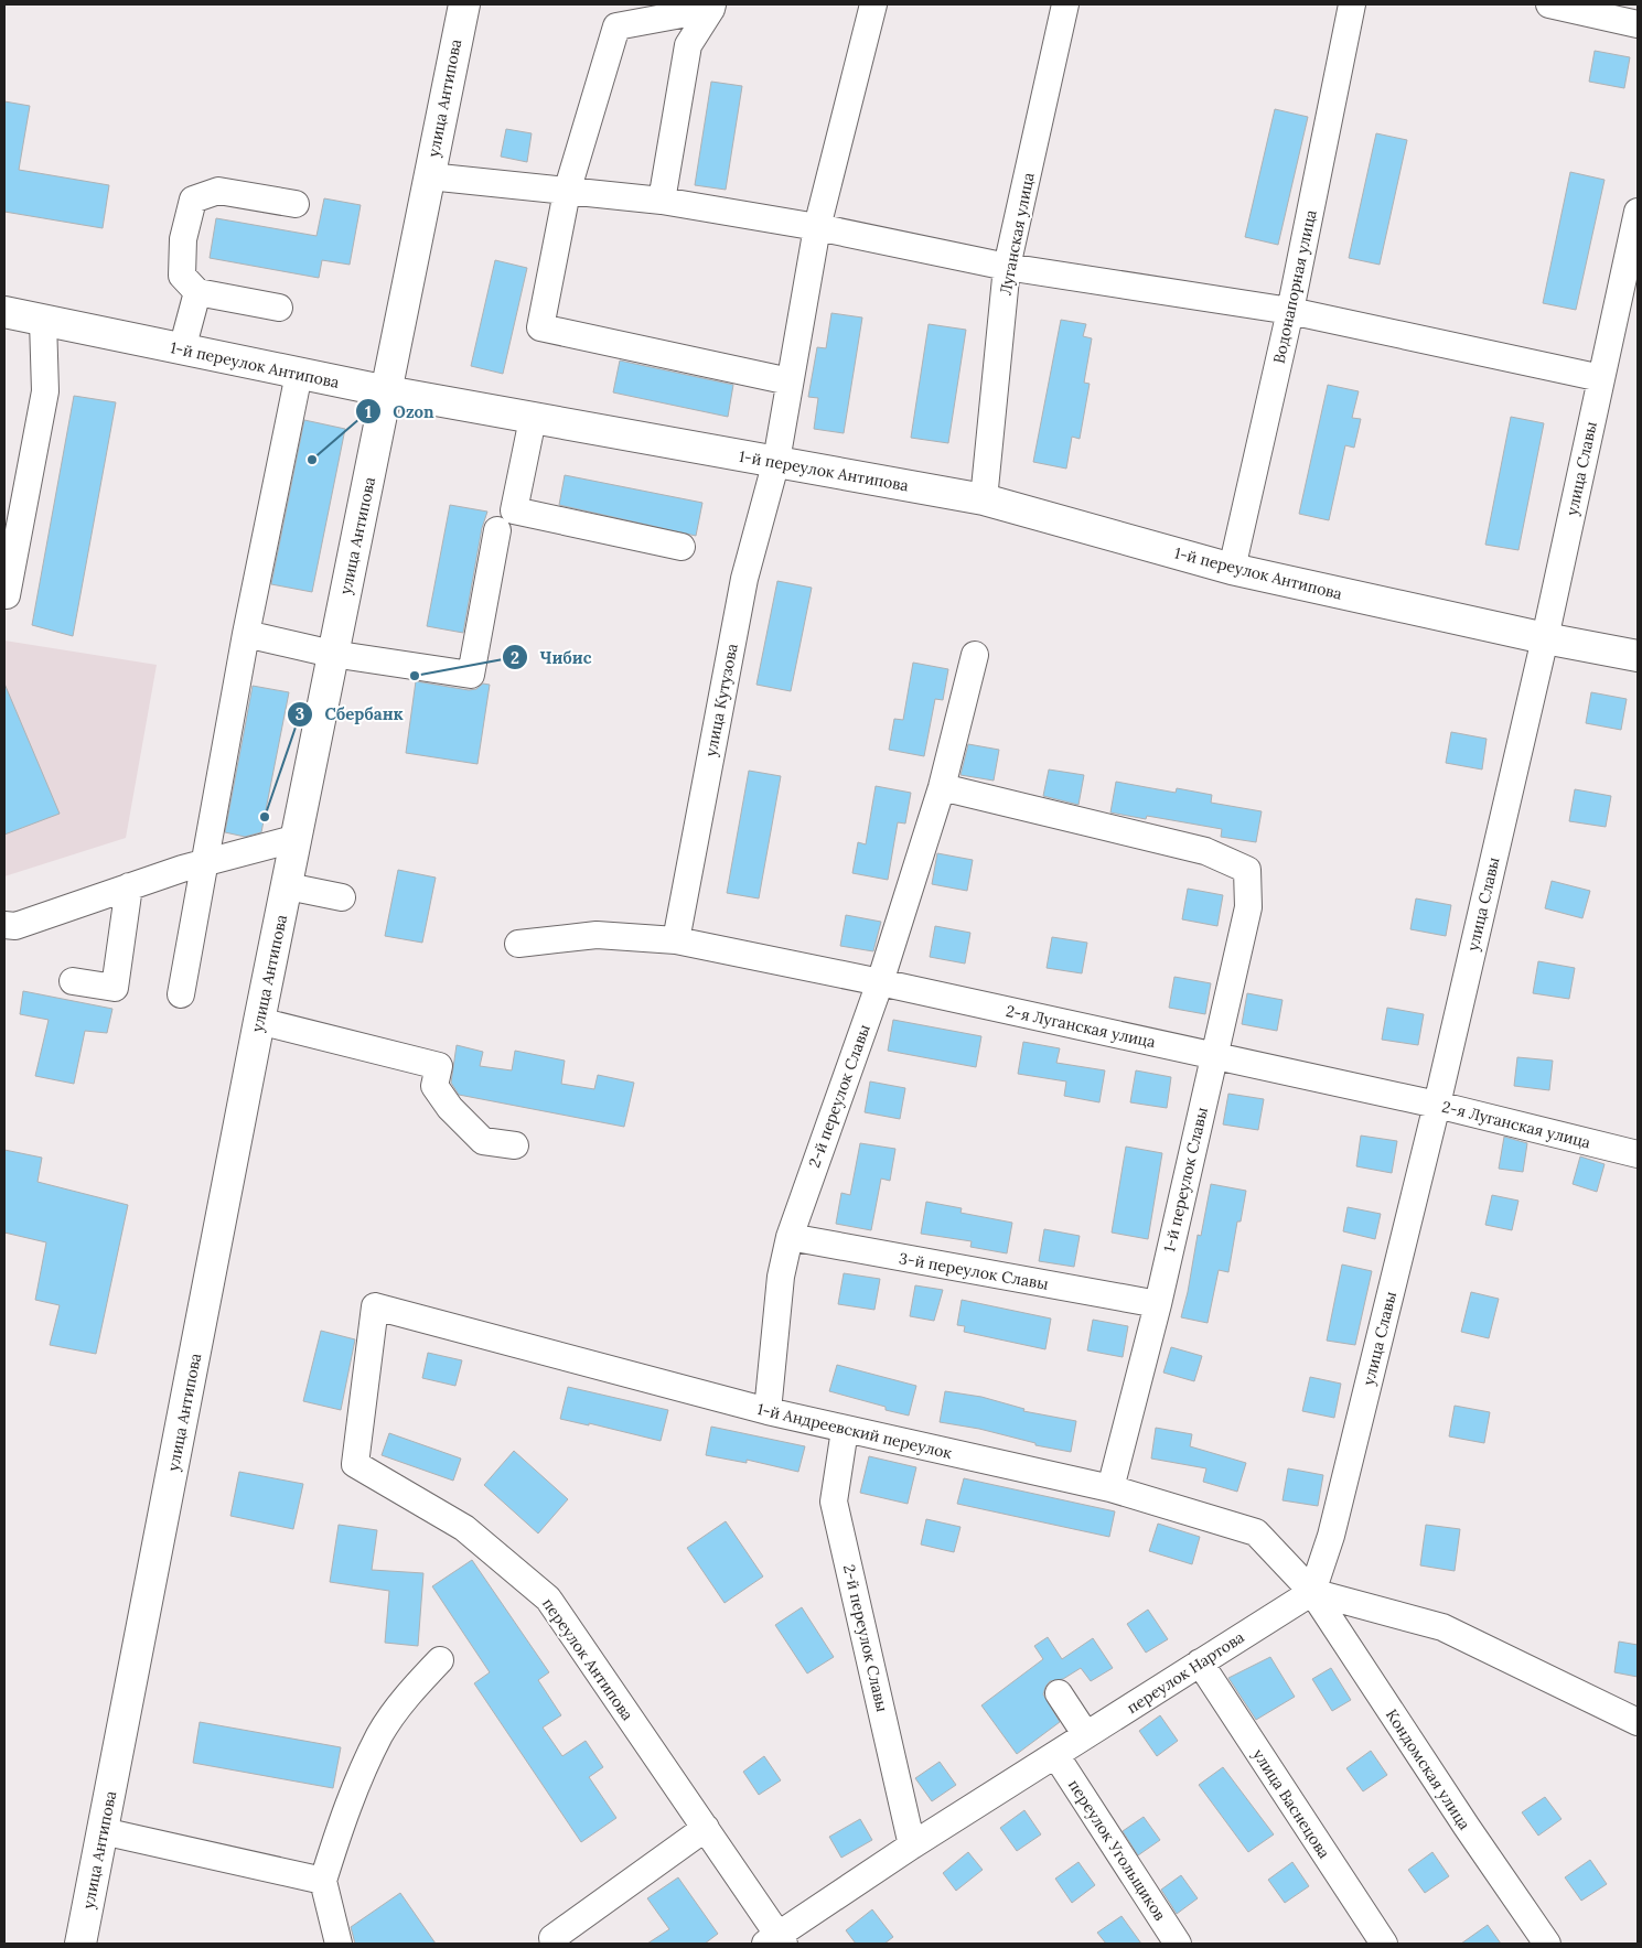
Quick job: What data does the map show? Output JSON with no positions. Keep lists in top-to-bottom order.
{
  "streets": {
    "main road": ["улица Антипова", "1-й переулок Антипова"],
    "street": [
      "Луганская улица",
      "Водонапорная улица",
      "улица Славы",
      "улица Кутузова",
      "2-я Луганская улица",
      "2-й переулок Славы",
      "1-й переулок Славы",
      "3-й переулок Славы",
      "1-й Андреевский переулок",
      "переулок Антипова",
      "переулок Нартова",
      "Кондомская улица",
      "улица Васнецова",
      "переулок Угольщиков"
    ]
  },
  "crossings": [
    ["улица Антипова", "1-й переулок Антипова"],
    ["Луганская улица", "1-й переулок Антипова"],
    ["Водонапорная улица", "1-й переулок Антипова"],
    ["1-й переулок Антипова", "улица Славы"],
    ["1-й переулок Антипова", "улица Кутузова"],
    ["улица Славы", "2-я Луганская улица"],
    ["улица Славы", "1-й Андреевский переулок"],
    ["улица Славы", "переулок Нартова"],
    ["улица Славы", "Кондомская улица"],
    ["улица Кутузова", "2-я Луганская улица"],
    ["2-я Луганская улица", "2-й переулок Славы"],
    ["2-я Луганская улица", "1-й переулок Славы"],
    ["2-й переулок Славы", "1-й переулок Славы"],
    ["2-й переулок Славы", "3-й переулок Славы"],
    ["2-й переулок Славы", "1-й Андреевский переулок"],
    ["2-й переулок Славы", "переулок Нартова"],
    ["1-й переулок Славы", "3-й переулок Славы"],
    ["1-й переулок Славы", "1-й Андреевский переулок"],
    ["1-й Андреевский переулок", "переулок Антипова"],
    ["1-й Андреевский переулок", "переулок Нартова"],
    ["1-й Андреевский переулок", "Кондомская улица"],
    ["переулок Антипова", "переулок Нартова"],
    ["переулок Нартова", "Кондомская улица"],
    ["переулок Нартова", "улица Васнецова"],
    ["переулок Нартова", "переулок Угольщиков"]
  ],
  "places": ["Ozon", "Чибис", "Сбербанк"]
}
